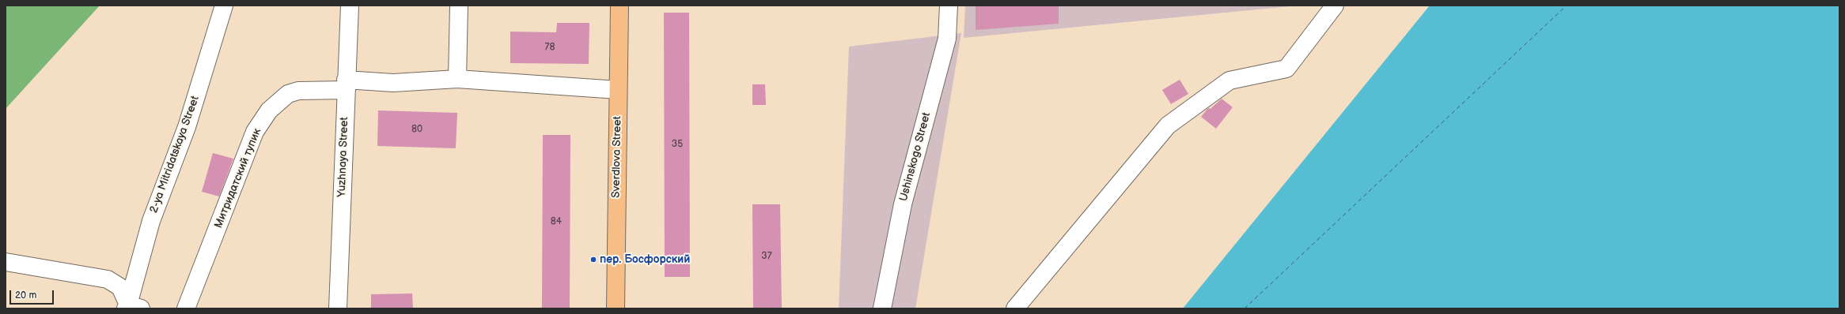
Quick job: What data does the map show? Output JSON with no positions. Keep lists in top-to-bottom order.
{
  "streets": {
    "main road": ["Sverdlova Street"],
    "street": [
      "2-ya Mitridatskaya Street",
      "Yuzhnaya Street",
      "Ushinskogo Street",
      "Митридатский тупик"
    ]
  },
  "crossings": [
    ["Yuzhnaya Street", "Митридатский тупик"],
    ["Sverdlova Street", "Митридатский тупик"]
  ],
  "places": ["пер. Босфорский"],
  "house_numbers": [
    "78",
    "80",
    "35",
    "84",
    "37"
  ],
  "scale_bar": "20 m"
}
